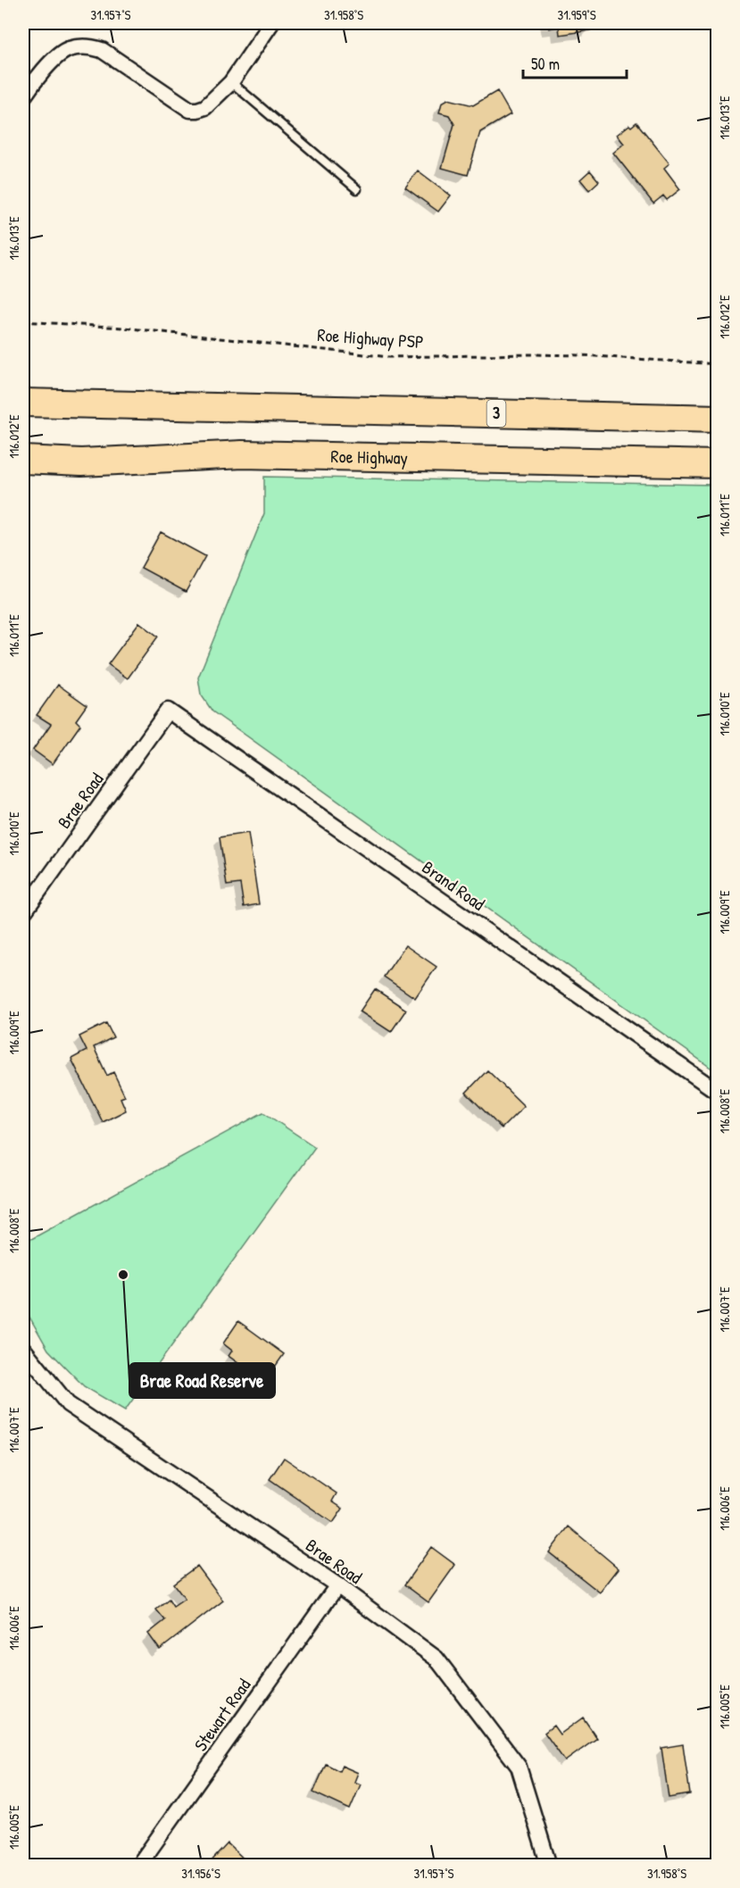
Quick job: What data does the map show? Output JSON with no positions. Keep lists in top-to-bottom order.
{
  "streets": {
    "highway": ["3", "Roe Highway"],
    "street": ["Brae Road", "Brand Road", "Stewart Road"],
    "path": ["Roe Highway PSP"]
  },
  "crossings": [
    ["Brae Road", "Brand Road"],
    ["Brae Road", "Stewart Road"]
  ],
  "places": ["Brae Road Reserve"],
  "scale_bar": "50 m",
  "coordinates": [
    "31.957°S",
    "31.958°S",
    "31.959°S",
    "116.013°E",
    "116.012°E",
    "116.011°E",
    "116.010°E",
    "116.009°E",
    "116.008°E",
    "116.007°E",
    "116.006°E",
    "116.005°E",
    "31.956°S"
  ]
}
